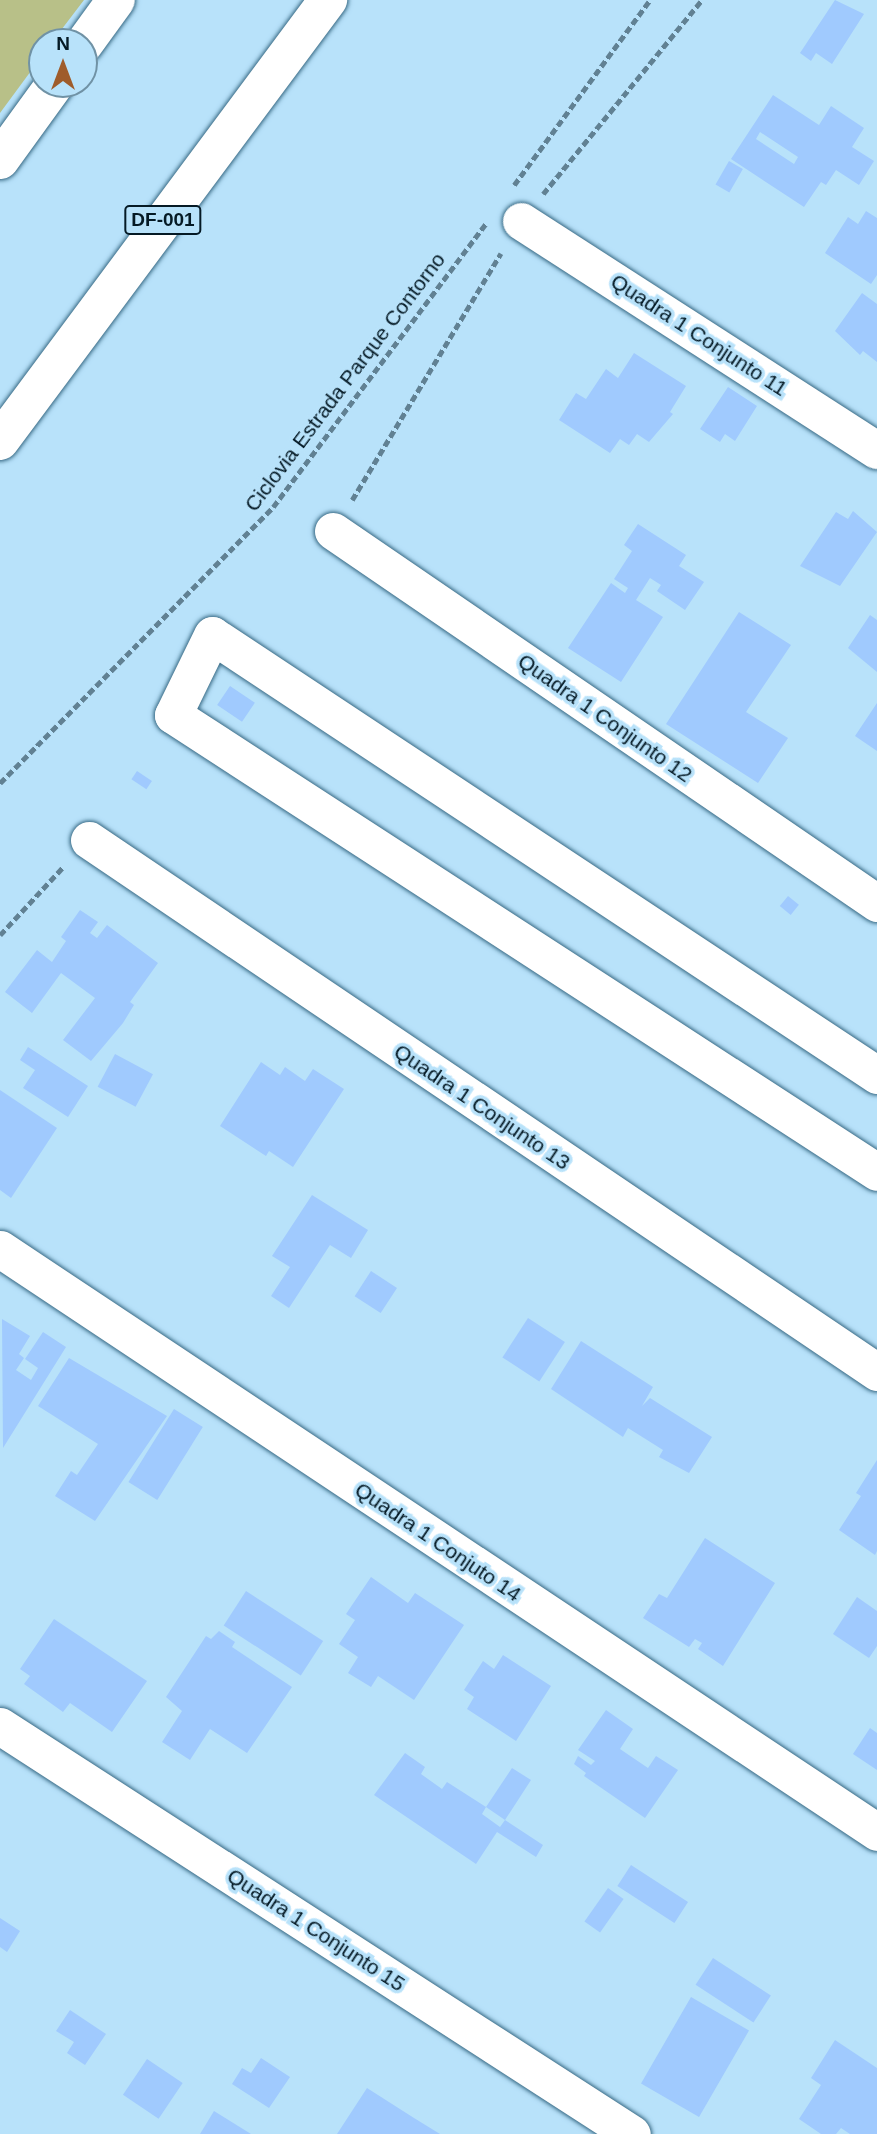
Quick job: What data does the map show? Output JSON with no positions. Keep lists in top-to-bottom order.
{
  "streets": {
    "main road": ["DF-001"],
    "street": [
      "Quadra 1 Conjunto 11",
      "Quadra 1 Conjunto 12",
      "Quadra 1 Conjunto 13",
      "Quadra 1 Conjuto 14",
      "Quadra 1 Conjunto 15"
    ],
    "path": ["Ciclovia Estrada Parque Contorno"]
  },
  "crossings": [
    ["Quadra 1 Conjunto 11", "Ciclovia Estrada Parque Contorno"]
  ],
  "north": "top"
}
